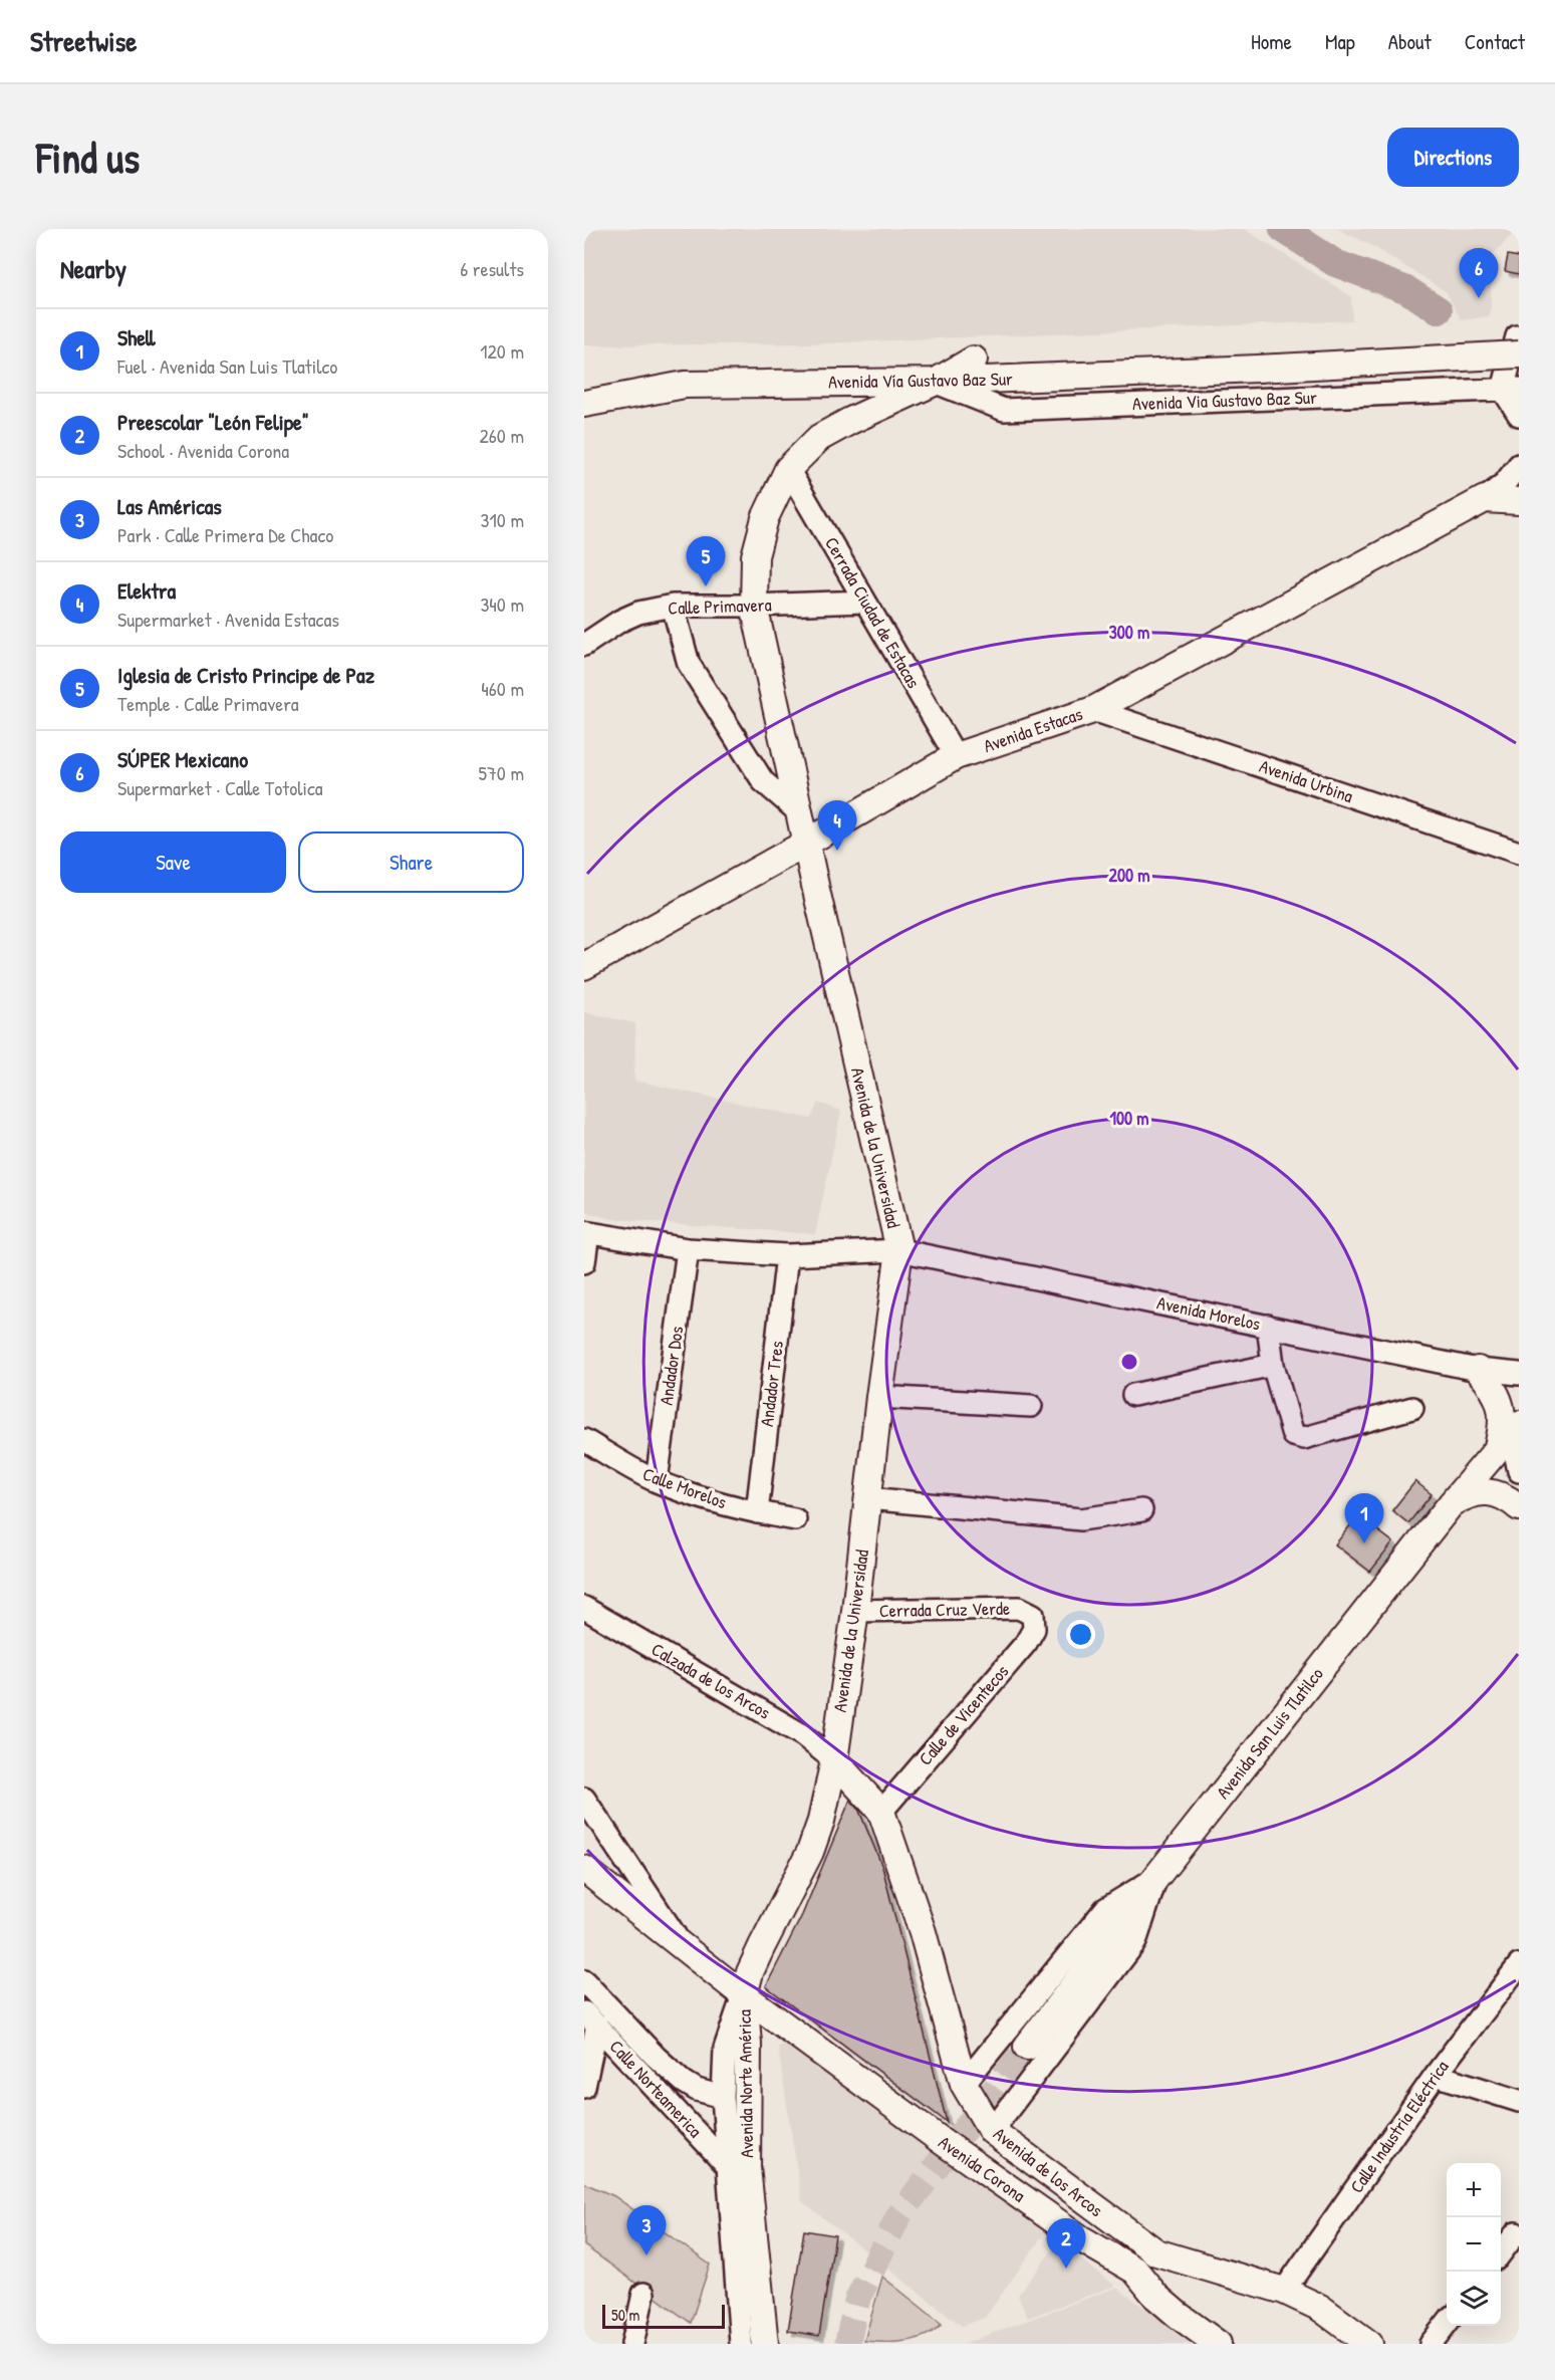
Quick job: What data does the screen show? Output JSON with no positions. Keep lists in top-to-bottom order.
{
  "streets": {
    "main road": [
      "Avenida Vía Gustavo Baz Sur",
      "Avenida Via Gustavo Baz Sur",
      "Avenida Estacas",
      "Avenida de la Universidad",
      "Avenida San Luis Tlatilco",
      "Avenida Norte América",
      "Avenida Corona",
      "Avenida de los Arcos"
    ],
    "street": [
      "Calle Primavera",
      "Cerrada Ciudad de Estacas",
      "Avenida Urbina",
      "Avenida Morelos",
      "Andador Dos",
      "Andador Tres",
      "Calle Morelos",
      "Cerrada Cruz Verde",
      "Calzada de los Arcos",
      "Calle de Vicentecos",
      "Calle Norteamerica",
      "Calle Industria Eléctrica"
    ]
  },
  "crossings": [
    ["Avenida Vía Gustavo Baz Sur", "Avenida Via Gustavo Baz Sur"],
    ["Avenida Vía Gustavo Baz Sur", "Avenida de la Universidad"],
    ["Avenida Via Gustavo Baz Sur", "Avenida de la Universidad"],
    ["Calle Primavera", "Cerrada Ciudad de Estacas"],
    ["Calle Primavera", "Avenida de la Universidad"],
    ["Cerrada Ciudad de Estacas", "Avenida Estacas"],
    ["Cerrada Ciudad de Estacas", "Avenida de la Universidad"],
    ["Avenida Estacas", "Avenida Urbina"],
    ["Avenida Estacas", "Avenida de la Universidad"],
    ["Avenida de la Universidad", "Avenida Morelos"],
    ["Avenida de la Universidad", "Cerrada Cruz Verde"],
    ["Avenida de la Universidad", "Calzada de los Arcos"],
    ["Avenida de la Universidad", "Avenida Norte América"],
    ["Avenida de la Universidad", "Avenida Corona"],
    ["Avenida de la Universidad", "Avenida de los Arcos"],
    ["Avenida Morelos", "Andador Dos"],
    ["Avenida Morelos", "Andador Tres"],
    ["Andador Dos", "Calle Morelos"],
    ["Andador Tres", "Calle Morelos"],
    ["Cerrada Cruz Verde", "Calle de Vicentecos"],
    ["Calzada de los Arcos", "Avenida de los Arcos"],
    ["Calle de Vicentecos", "Avenida de los Arcos"],
    ["Avenida Norte América", "Calle Norteamerica"],
    ["Avenida Norte América", "Avenida Corona"],
    ["Calle Industria Eléctrica", "Avenida de los Arcos"]
  ],
  "scale_bar": "50 m",
  "page": {
    "header": "Streetwise",
    "nav": [
      "Home",
      "Map",
      "About",
      "Contact"
    ],
    "buttons": [
      "Directions",
      ["Save", "Share"]
    ],
    "title": "Find us",
    "heading": ["Nearby", "6 results"],
    "pins": [
      "6",
      "5",
      "4",
      "1",
      "3",
      "2"
    ],
    "list": [
      {
        "mark": "1",
        "name": "Shell",
        "note": "Fuel · Avenida San Luis Tlatilco",
        "value": "120 m"
      },
      {
        "mark": "2",
        "name": "Preescolar \"León Felipe\"",
        "note": "School · Avenida Corona",
        "value": "260 m"
      },
      {
        "mark": "3",
        "name": "Las Américas",
        "note": "Park · Calle Primera De Chaco",
        "value": "310 m"
      },
      {
        "mark": "4",
        "name": "Elektra",
        "note": "Supermarket · Avenida Estacas",
        "value": "340 m"
      },
      {
        "mark": "5",
        "name": "Iglesia de Cristo Principe de Paz",
        "note": "Temple · Calle Primavera",
        "value": "460 m"
      },
      {
        "mark": "6",
        "name": "SÚPER Mexicano",
        "note": "Supermarket · Calle Totolica",
        "value": "570 m"
      }
    ],
    "map_buttons": ["+", "−"],
    "scale": "50 m"
  },
  "rings": ["300 m", "200 m", "100 m"]
}
